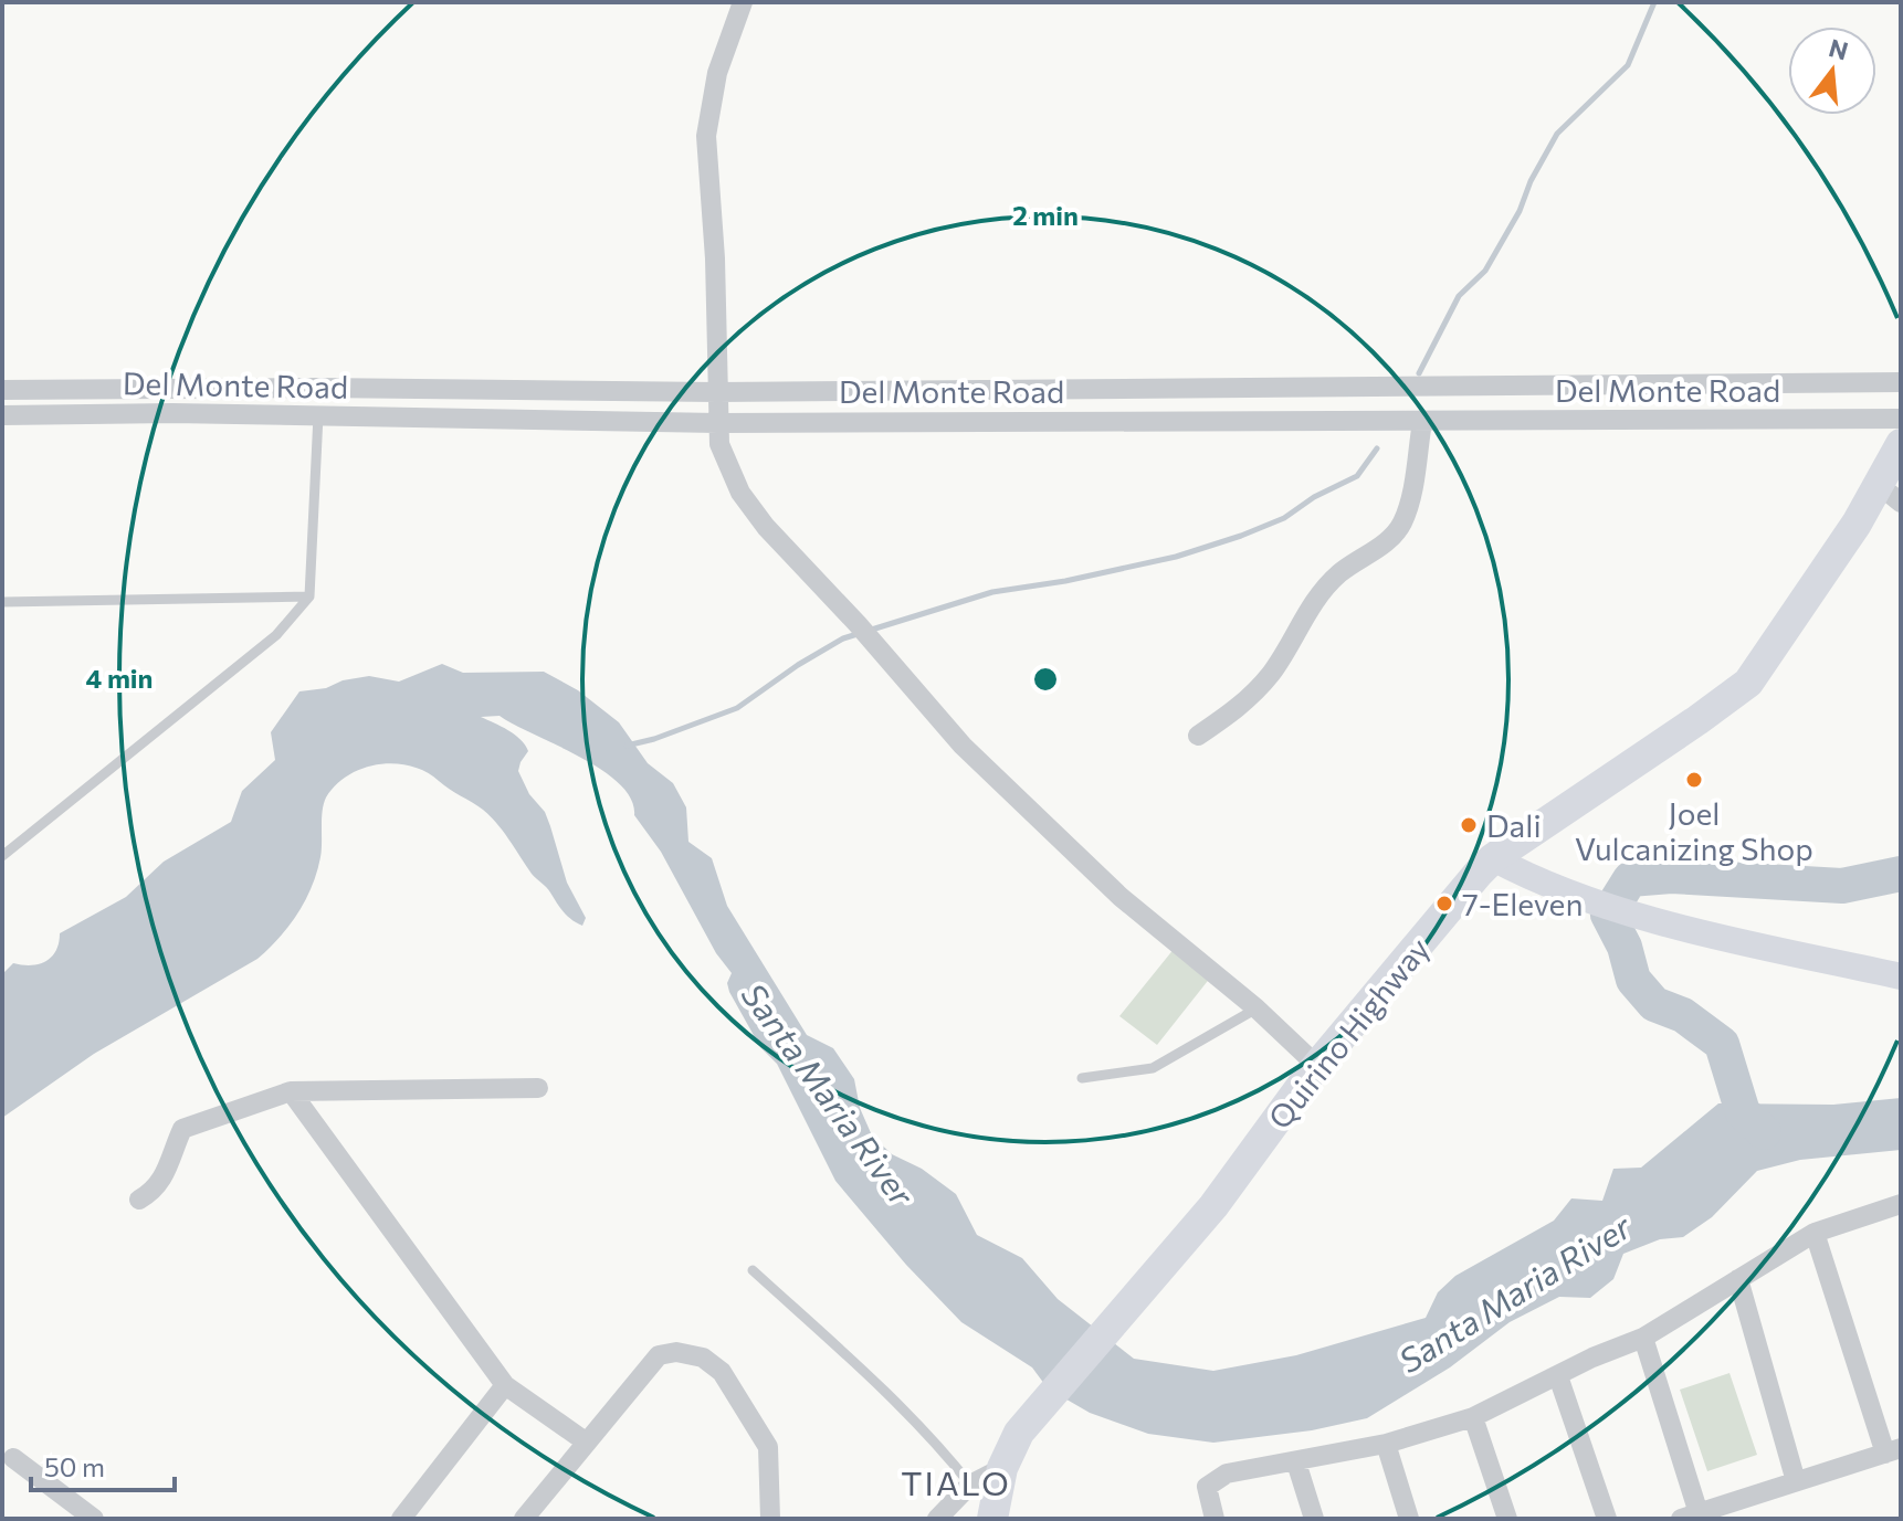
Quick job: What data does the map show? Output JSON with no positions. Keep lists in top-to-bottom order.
{
  "streets": {
    "main road": ["Quirino Highway"],
    "street": ["Del Monte Road"]
  },
  "districts": ["TIALO"],
  "water": ["Santa Maria River"],
  "places": ["Joel Vulcanizing Shop", "Dali", "7-Eleven"],
  "scale_bar": "50 m",
  "north": "top",
  "rings": ["2 min", "4 min"]
}
